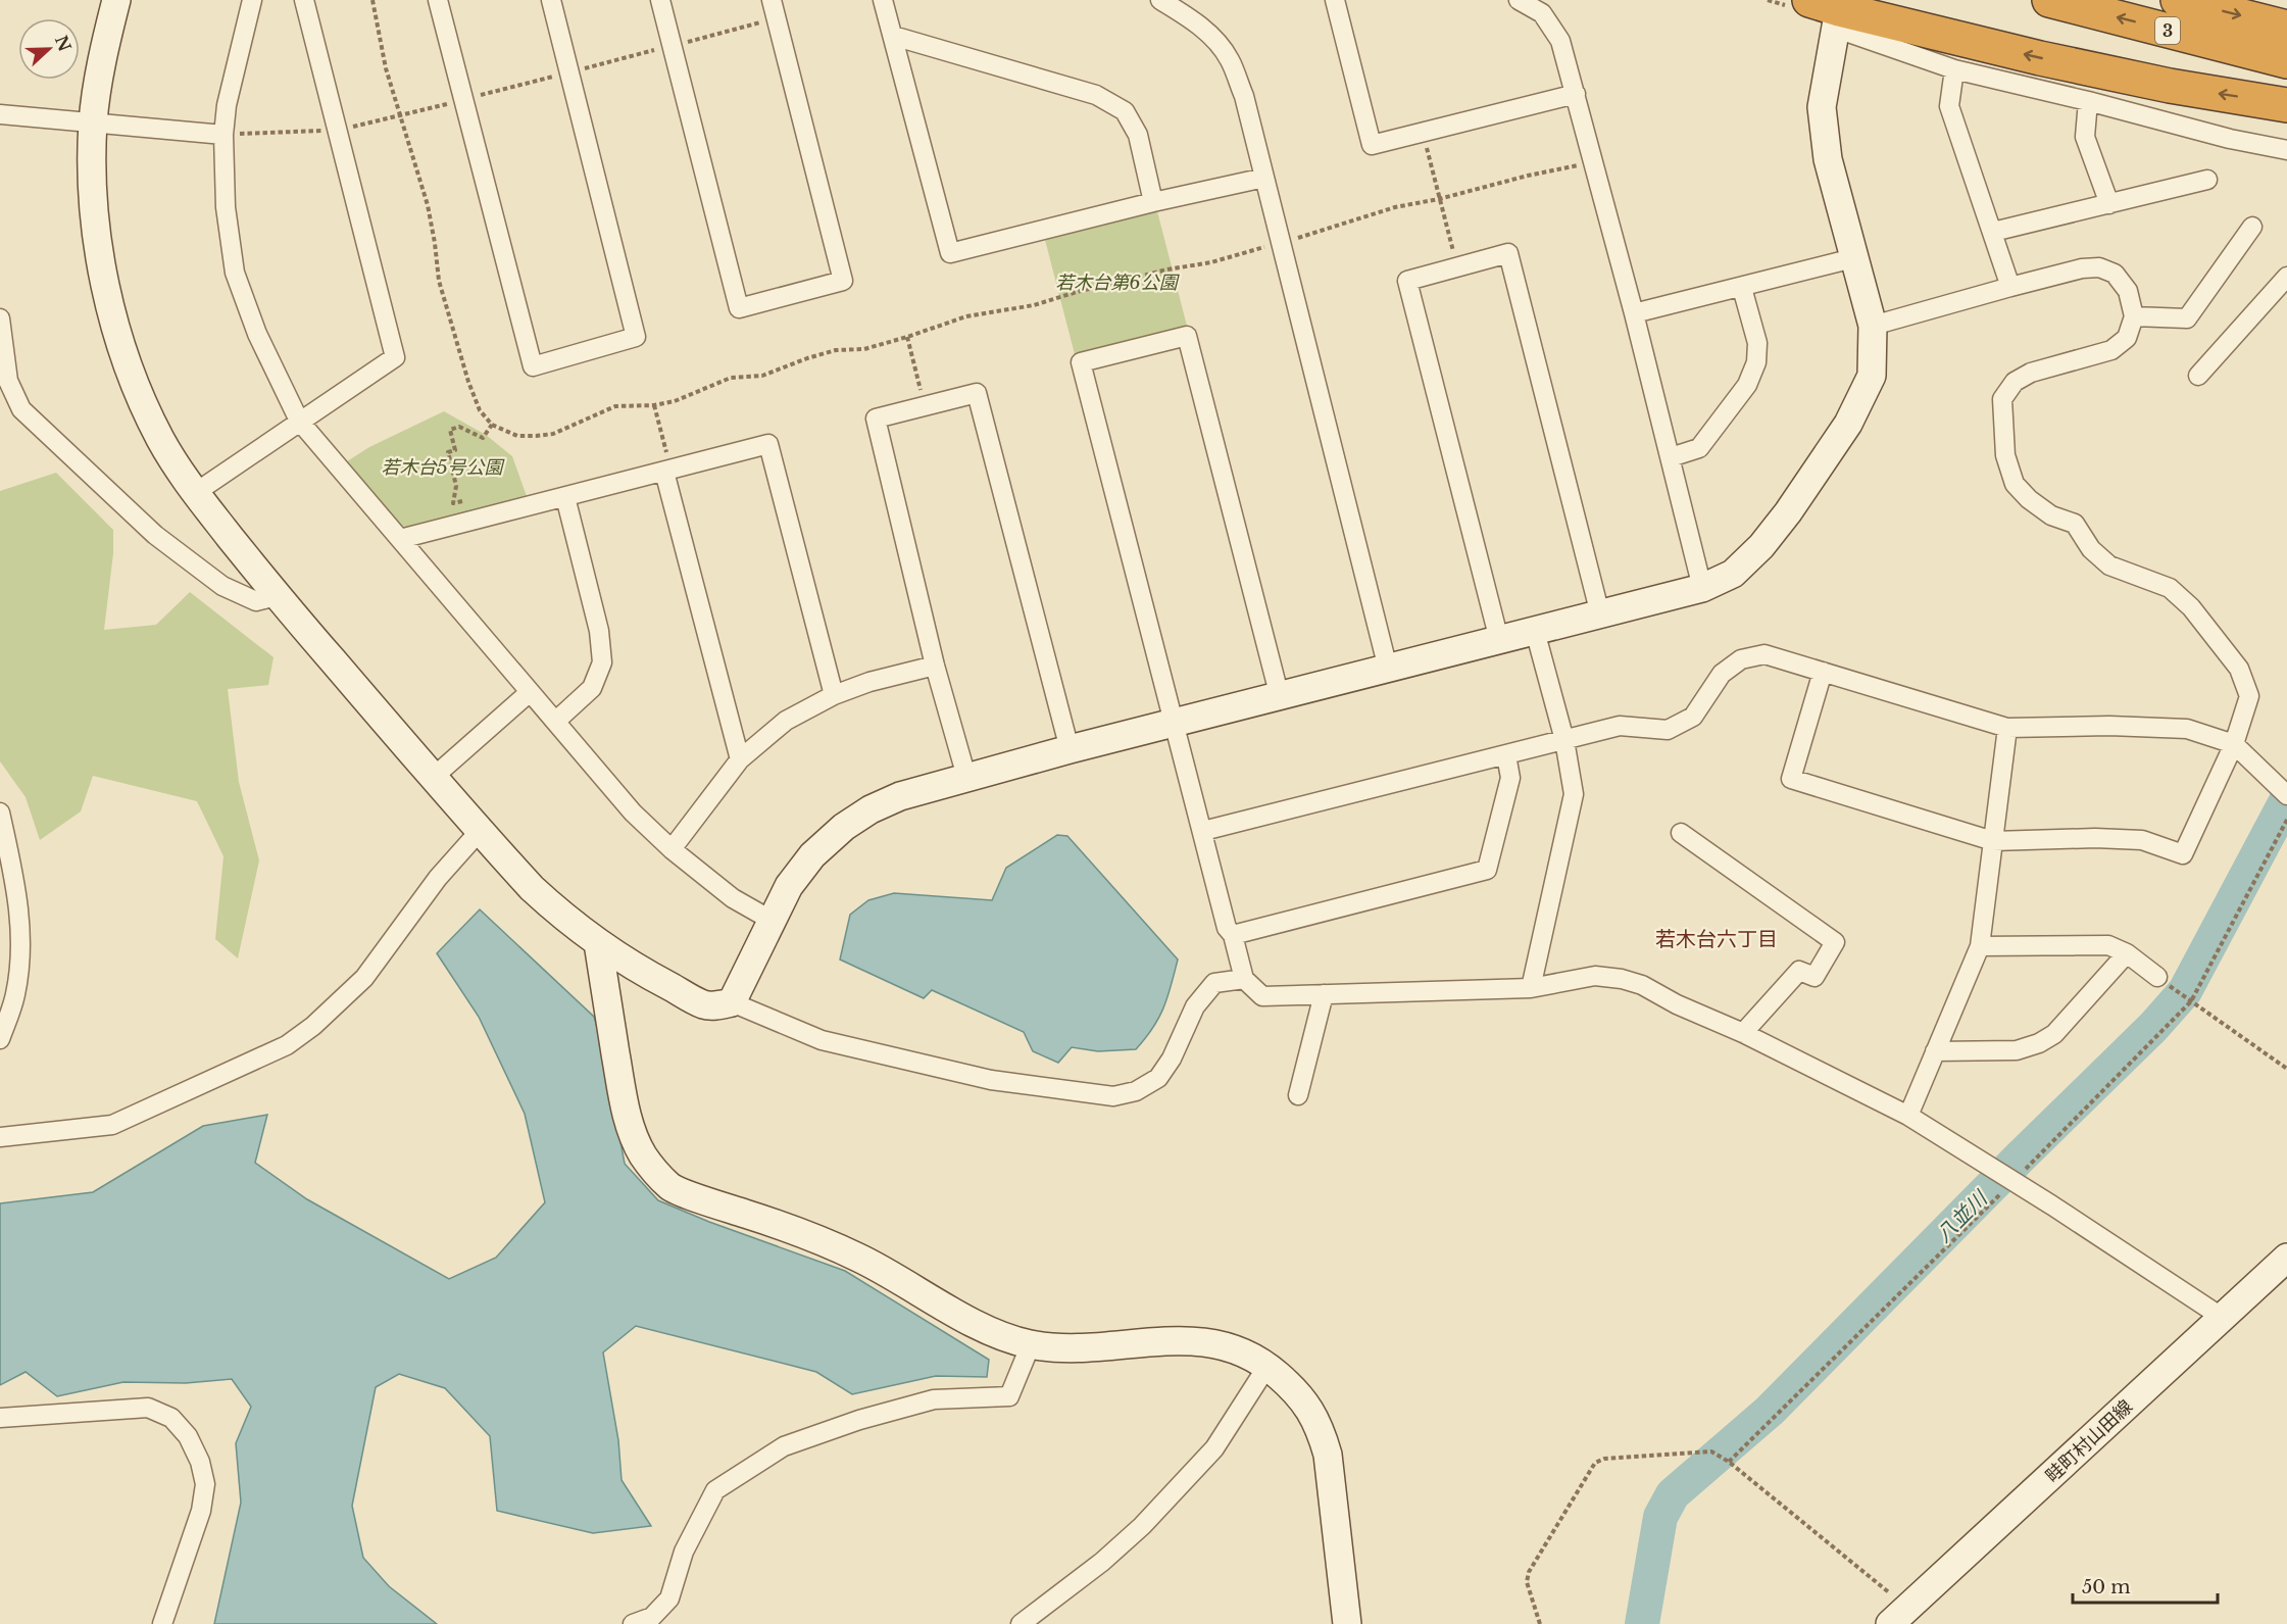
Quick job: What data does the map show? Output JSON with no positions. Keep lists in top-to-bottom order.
{
  "streets": {
    "highway": ["3"],
    "street": ["畦町村山田線"]
  },
  "districts": ["若木台六丁目"],
  "water": ["八並川"],
  "parks": ["若木台第6公園", "若木台5号公園"],
  "scale_bar": "50 m",
  "north": "right"
}
